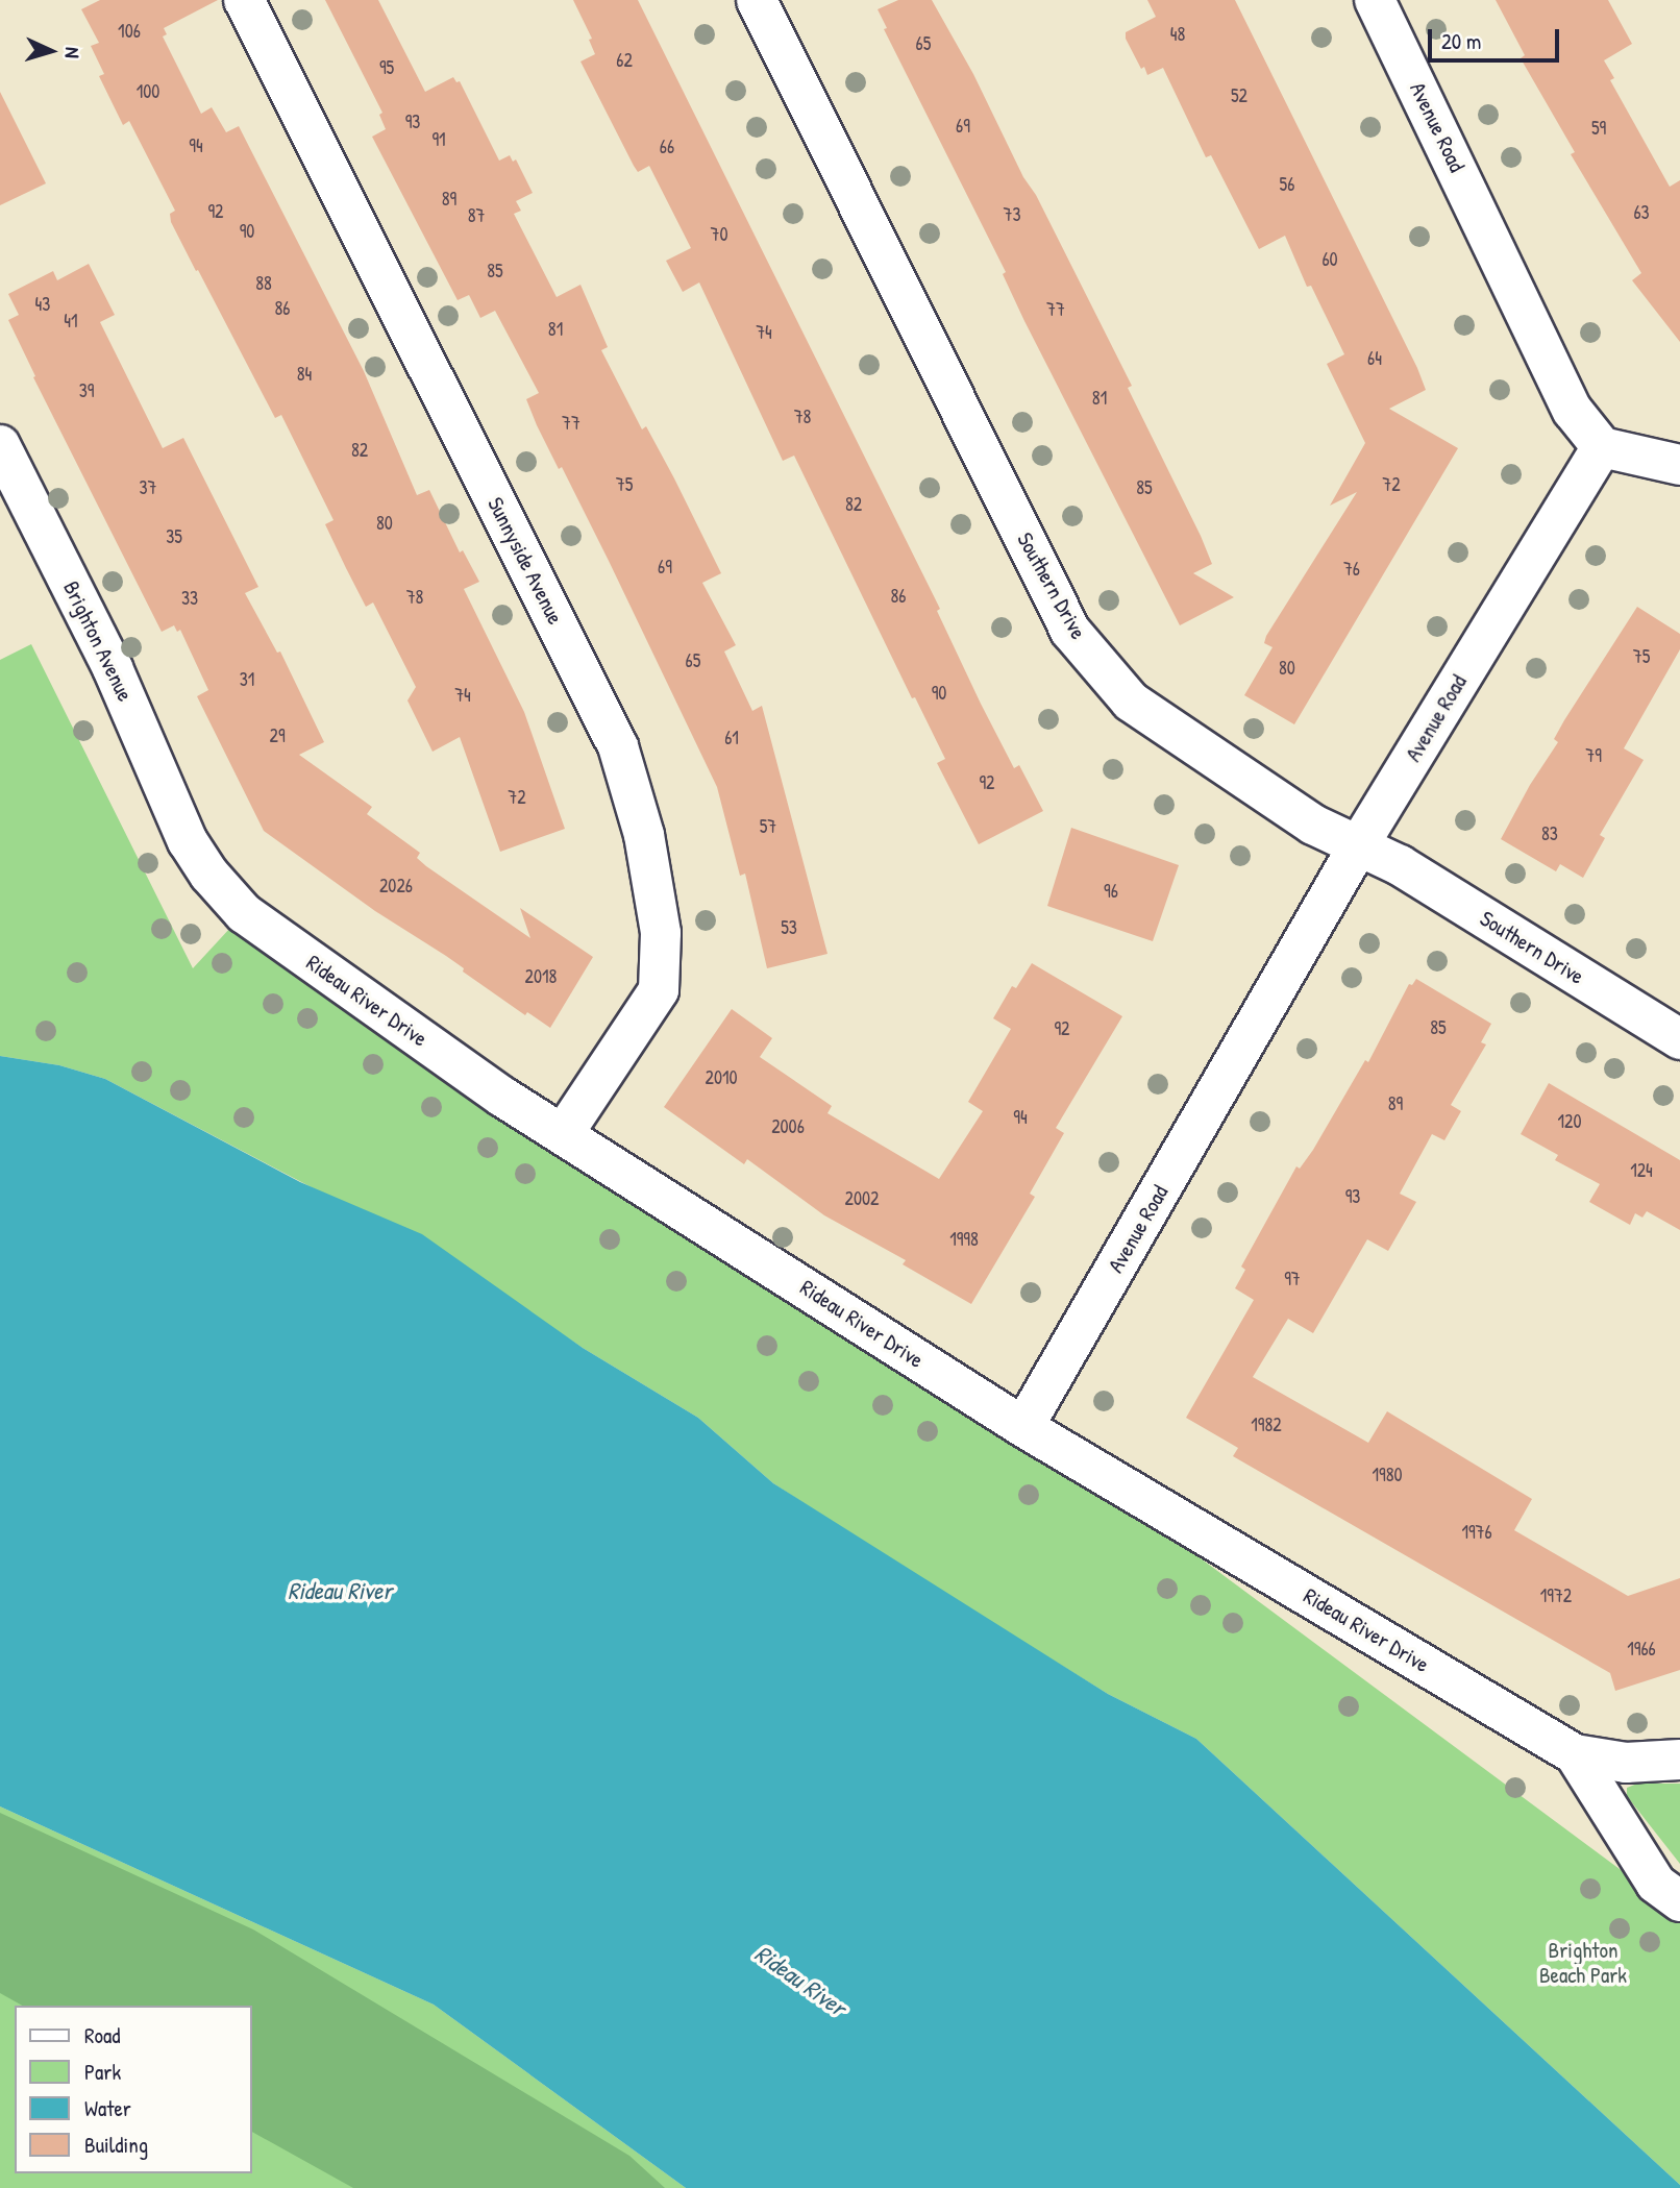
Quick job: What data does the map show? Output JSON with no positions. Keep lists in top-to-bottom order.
{
  "streets": {
    "street": [
      "Avenue Road",
      "Sunnyside Avenue",
      "Southern Drive",
      "Brighton Avenue",
      "Rideau River Drive"
    ]
  },
  "crossings": [
    ["Avenue Road", "Southern Drive"],
    ["Avenue Road", "Rideau River Drive"],
    ["Sunnyside Avenue", "Rideau River Drive"],
    ["Brighton Avenue", "Rideau River Drive"]
  ],
  "water": ["Rideau River"],
  "parks": ["Brighton Beach Park"],
  "house_numbers": [
    "106",
    "48",
    "65",
    "62",
    "95",
    "100",
    "52",
    "93",
    "69",
    "59",
    "91",
    "94",
    "66",
    "56",
    "89",
    "92",
    "63",
    "73",
    "87",
    "90",
    "70",
    "60",
    "85",
    "88",
    "43",
    "86",
    "77",
    "41",
    "81",
    "74",
    "64",
    "84",
    "39",
    "81",
    "78",
    "77",
    "82",
    "75",
    "72",
    "37",
    "85",
    "82",
    "80",
    "35",
    "69",
    "76",
    "86",
    "78",
    "33",
    "75",
    "65",
    "80",
    "31",
    "90",
    "74",
    "29",
    "61",
    "79",
    "92",
    "72",
    "57",
    "83",
    "2026",
    "96",
    "53",
    "2018",
    "85",
    "92",
    "2010",
    "89",
    "94",
    "120",
    "2006",
    "124",
    "93",
    "2002",
    "1998",
    "97",
    "1982",
    "1980",
    "1976",
    "1972",
    "1966"
  ],
  "legend": [
    "Road",
    "Park",
    "Water",
    "Building"
  ],
  "scale_bar": "20 m",
  "north": "right"
}
